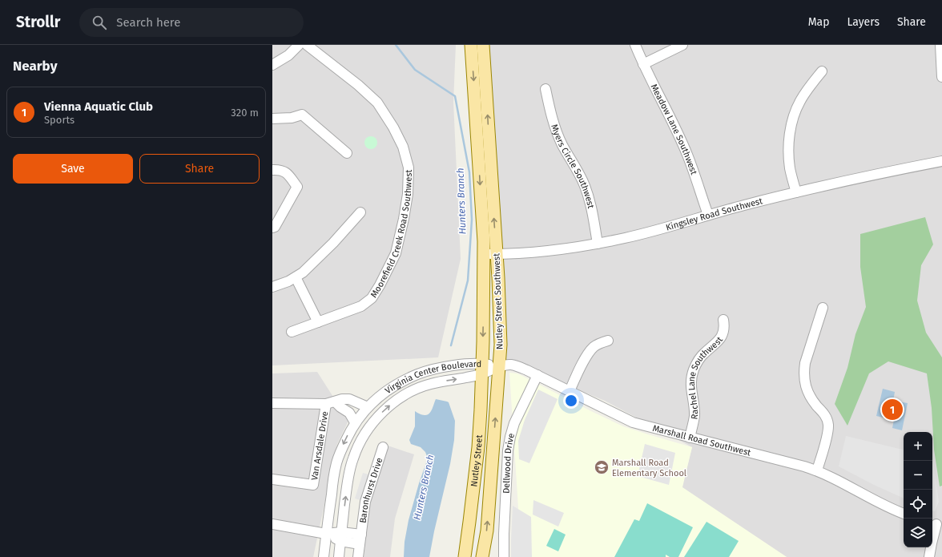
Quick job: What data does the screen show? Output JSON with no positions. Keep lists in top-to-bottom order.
{
  "streets": {
    "main road": ["Nutley Street Southwest", "Nutley Street"],
    "street": [
      "Meadow Lane Southwest",
      "Myers Circle Southwest",
      "Kingsley Road Southwest",
      "Moorefield Creek Road Southwest",
      "Rachel Lane Southwest",
      "Virginia Center Boulevard",
      "Marshall Road Southwest",
      "Van Arsdale Drive",
      "Dellwood Drive",
      "Baronhurst Drive"
    ]
  },
  "crossings": [
    ["Meadow Lane Southwest", "Kingsley Road Southwest"],
    ["Myers Circle Southwest", "Kingsley Road Southwest"],
    ["Kingsley Road Southwest", "Nutley Street Southwest"],
    ["Nutley Street Southwest", "Virginia Center Boulevard"],
    ["Nutley Street Southwest", "Marshall Road Southwest"],
    ["Nutley Street Southwest", "Nutley Street"],
    ["Rachel Lane Southwest", "Marshall Road Southwest"],
    ["Virginia Center Boulevard", "Marshall Road Southwest"],
    ["Virginia Center Boulevard", "Nutley Street"],
    ["Virginia Center Boulevard", "Baronhurst Drive"],
    ["Marshall Road Southwest", "Dellwood Drive"]
  ],
  "water": ["Hunters Branch"],
  "places": {
    "school or university": ["Marshall Road Elementary School"]
  },
  "page": {
    "header": "Strollr",
    "search": "Search here",
    "nav": ["Map", "Layers", "Share"],
    "heading": "Nearby",
    "list": [
      {
        "mark": "1",
        "name": "Vienna Aquatic Club",
        "note": "Sports",
        "value": "320 m"
      }
    ],
    "buttons": ["Save", "Share"],
    "pins": "1",
    "map_buttons": ["+", "−"]
  }
}
